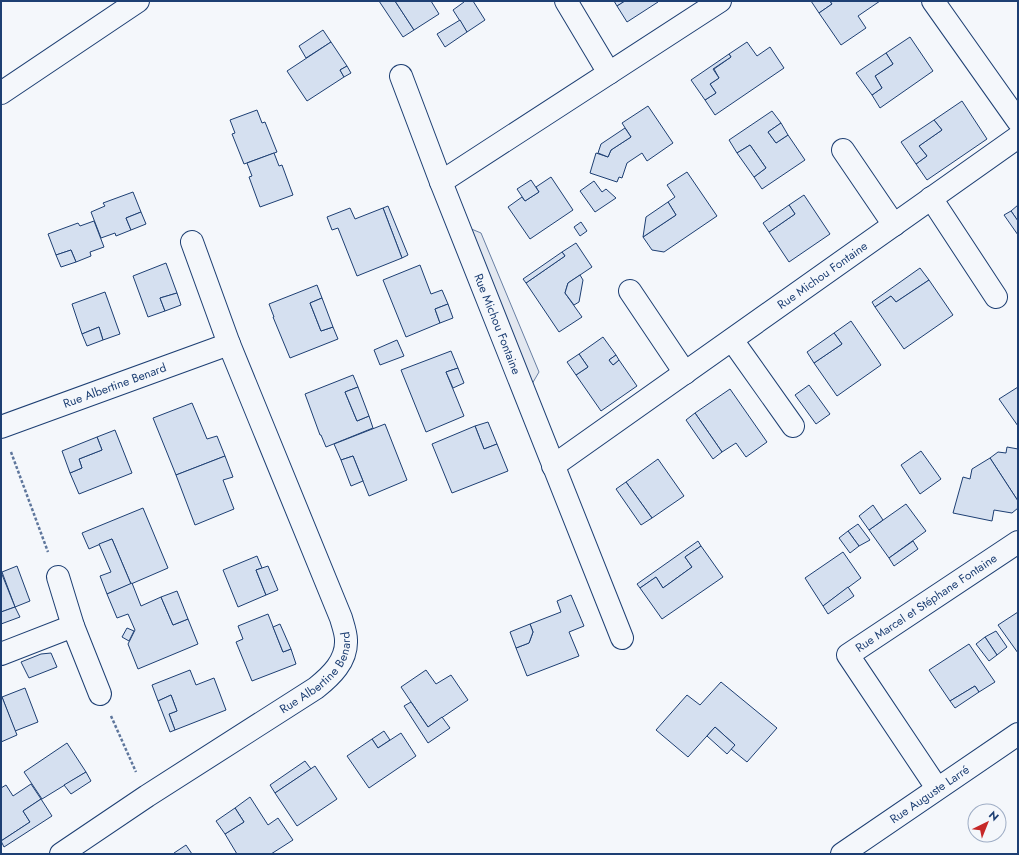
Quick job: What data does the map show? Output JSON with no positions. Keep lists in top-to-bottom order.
{
  "streets": {
    "street": [
      "Rue Michou Fontaine",
      "Rue Albertine Benard",
      "Rue Marcel et Stéphane Fontaine",
      "Rue Auguste Larré"
    ]
  },
  "crossings": [
    ["Rue Marcel et Stéphane Fontaine", "Rue Auguste Larré"]
  ],
  "north": "top right"
}
